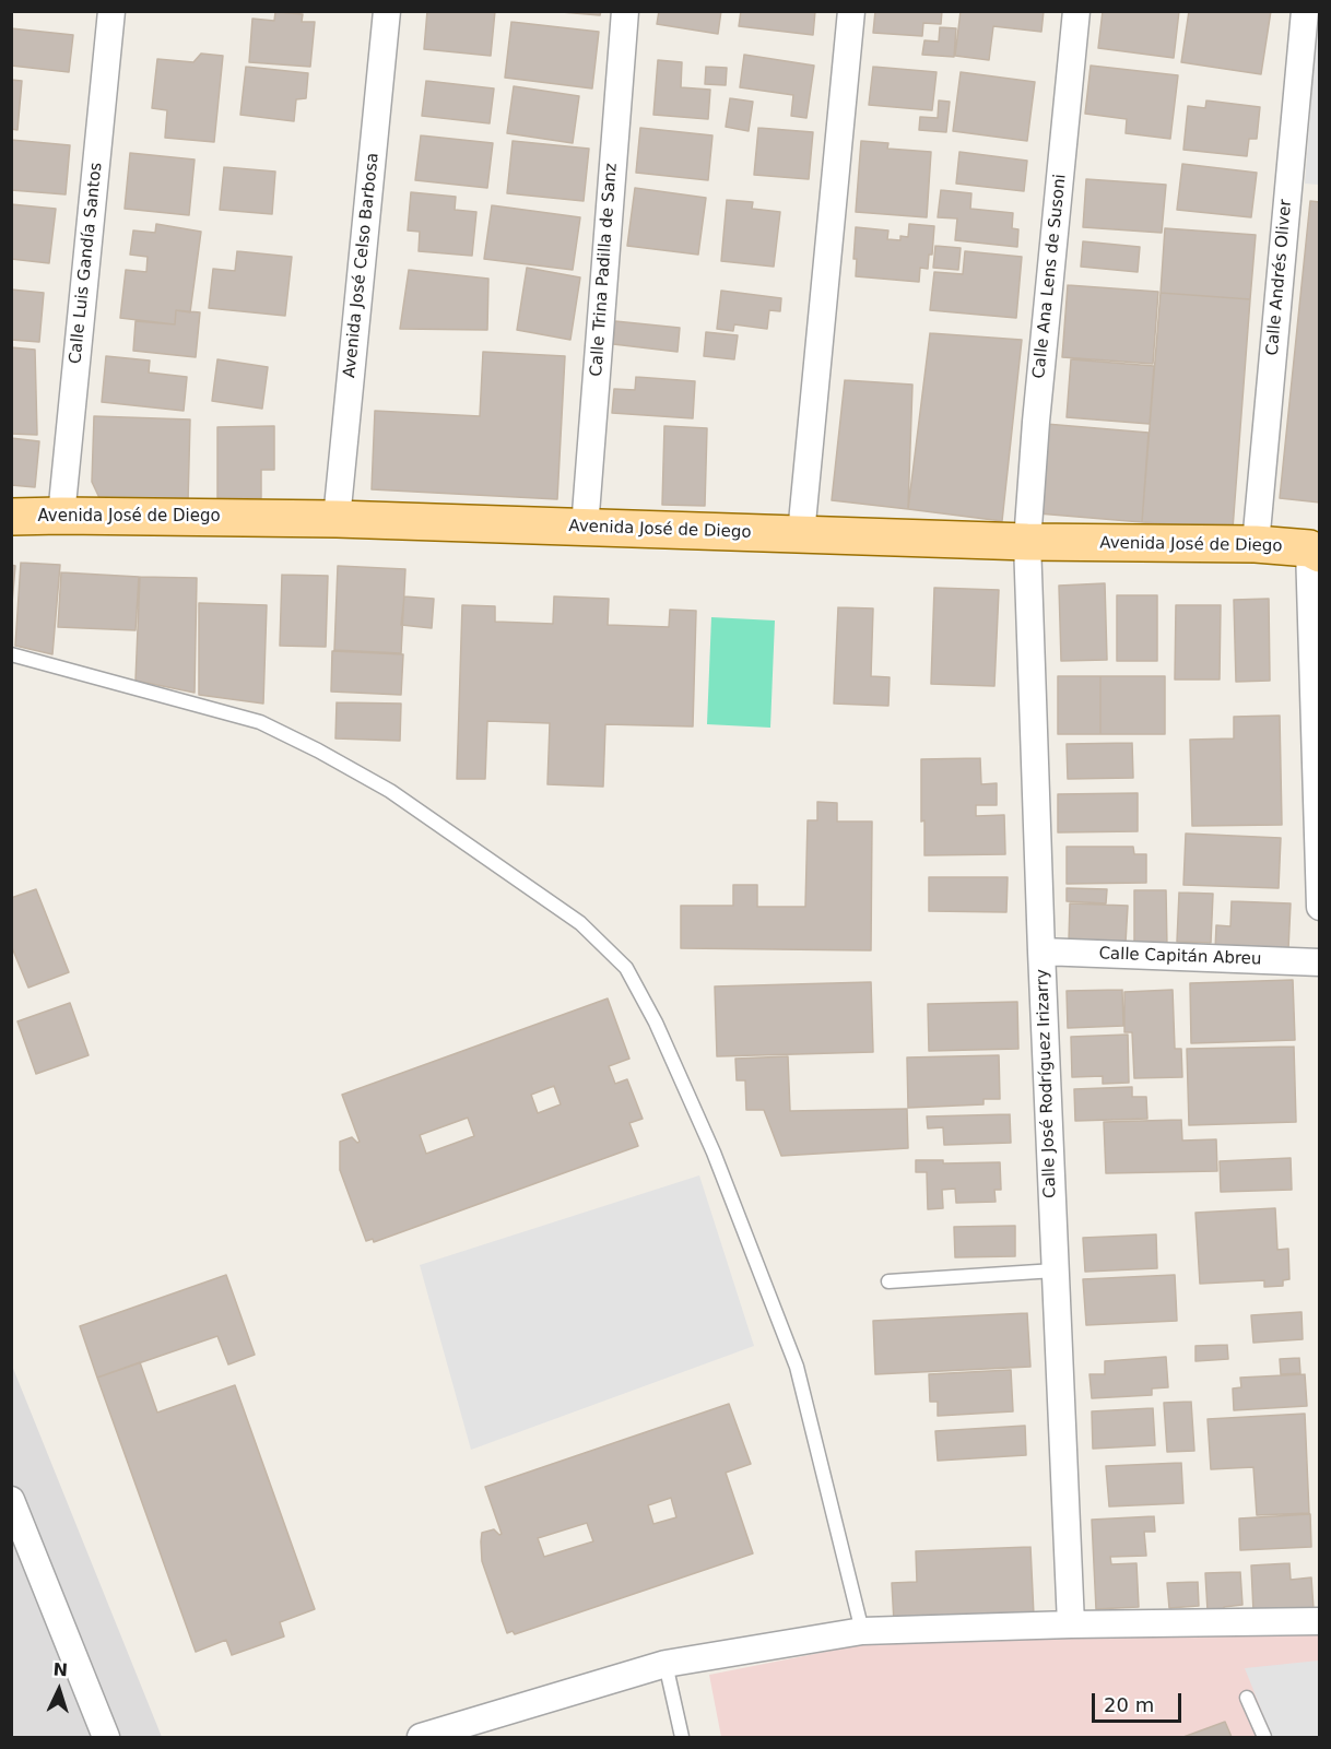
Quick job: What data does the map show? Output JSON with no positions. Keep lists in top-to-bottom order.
{
  "streets": {
    "main road": ["Avenida José de Diego"],
    "street": [
      "Calle Luis Gandía Santos",
      "Avenida José Celso Barbosa",
      "Calle Trina Padilla de Sanz",
      "Calle Ana Lens de Susoni",
      "Calle Andrés Oliver",
      "Calle Capitán Abreu",
      "Calle José Rodríguez Irizarry"
    ]
  },
  "crossings": [
    ["Calle Luis Gandía Santos", "Avenida José de Diego"],
    ["Avenida José Celso Barbosa", "Avenida José de Diego"],
    ["Calle Trina Padilla de Sanz", "Avenida José de Diego"],
    ["Calle Ana Lens de Susoni", "Avenida José de Diego"],
    ["Calle Ana Lens de Susoni", "Calle José Rodríguez Irizarry"],
    ["Calle Andrés Oliver", "Avenida José de Diego"],
    ["Avenida José de Diego", "Calle José Rodríguez Irizarry"],
    ["Calle Capitán Abreu", "Calle José Rodríguez Irizarry"]
  ],
  "scale_bar": "20 m",
  "north": "top"
}
